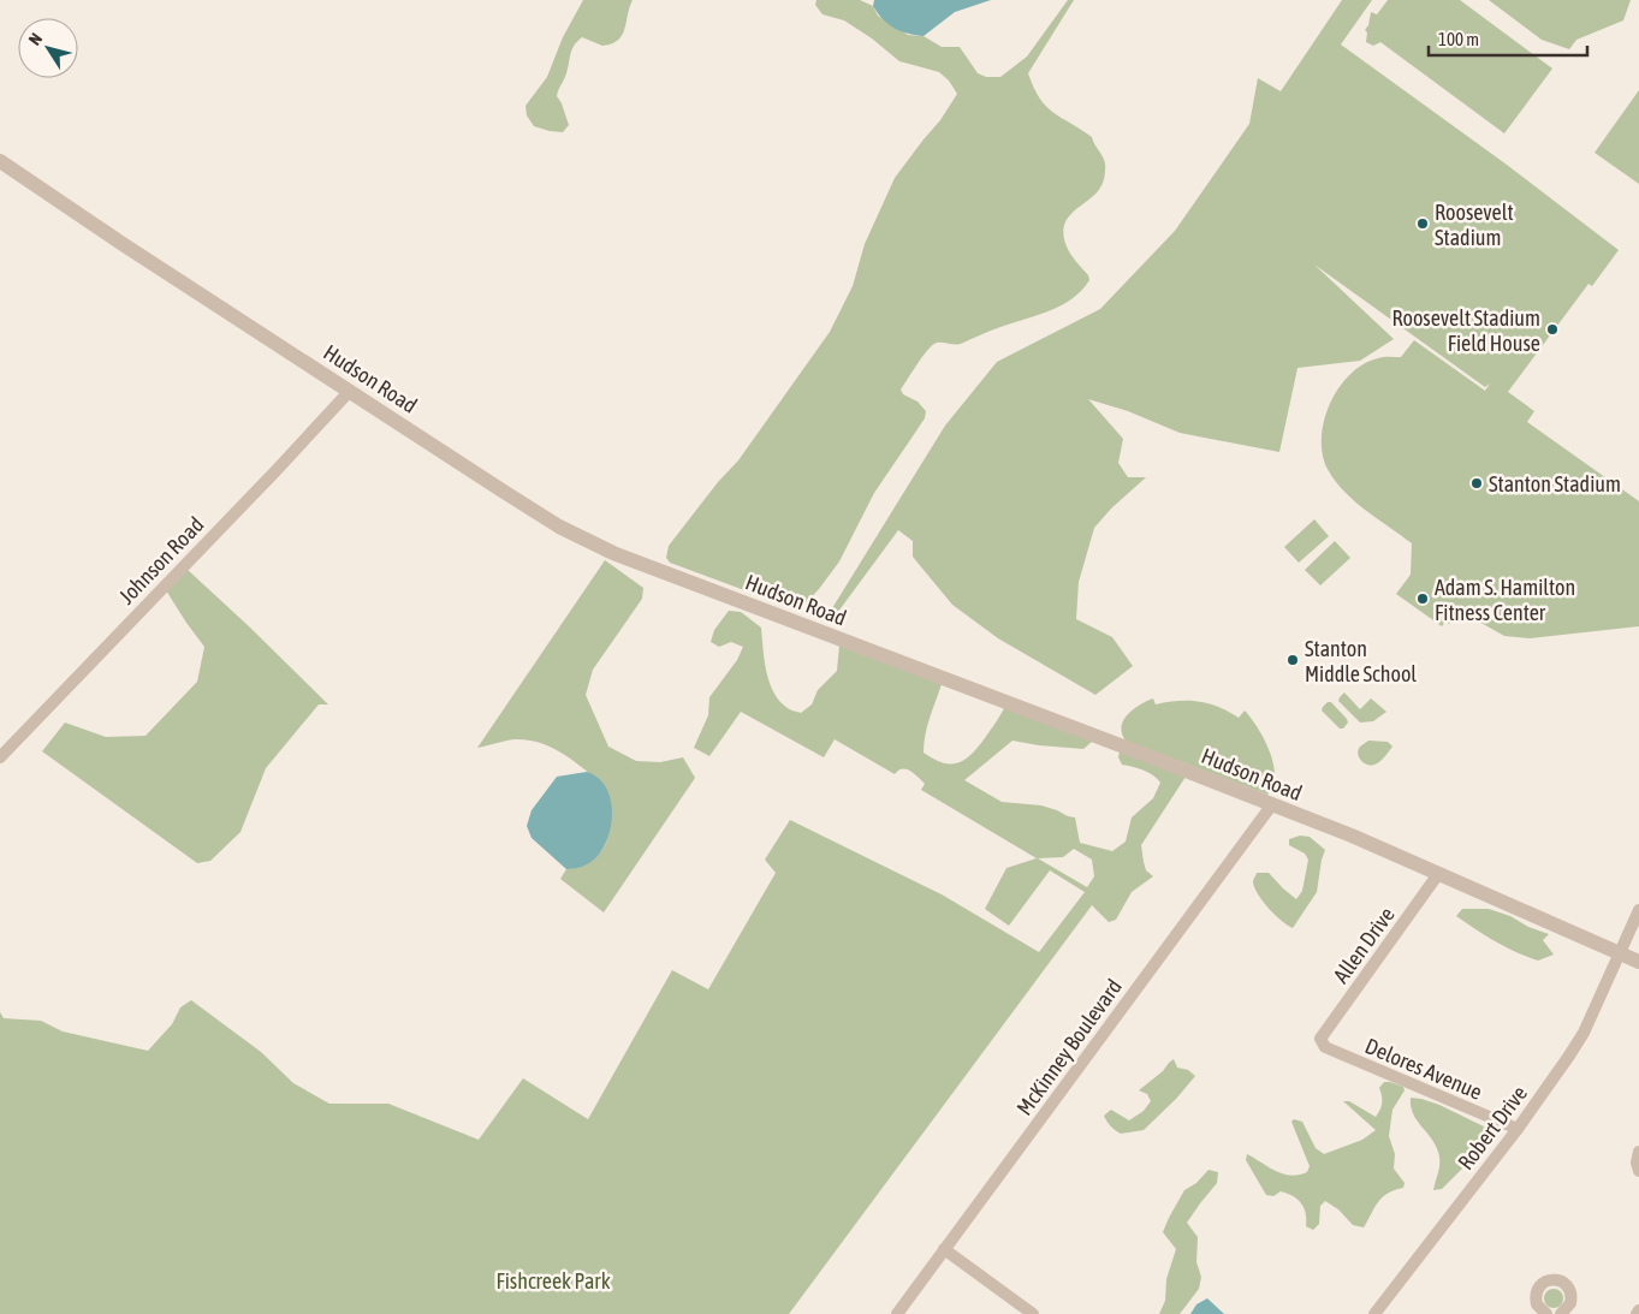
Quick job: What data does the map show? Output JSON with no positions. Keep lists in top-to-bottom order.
{
  "streets": {
    "street": [
      "Hudson Road",
      "Johnson Road",
      "Allen Drive",
      "McKinney Boulevard",
      "Delores Avenue",
      "Robert Drive"
    ]
  },
  "crossings": [
    ["Hudson Road", "Johnson Road"],
    ["Hudson Road", "Allen Drive"],
    ["Hudson Road", "McKinney Boulevard"],
    ["Hudson Road", "Robert Drive"],
    ["Allen Drive", "Delores Avenue"],
    ["Delores Avenue", "Robert Drive"]
  ],
  "parks": ["Fishcreek Park"],
  "places": [
    "Roosevelt Stadium",
    "Roosevelt Stadium Field House",
    "Stanton Stadium",
    "Adam S. Hamilton Fitness Center",
    "Stanton Middle School"
  ],
  "scale_bar": "100 m",
  "north": "top left"
}
